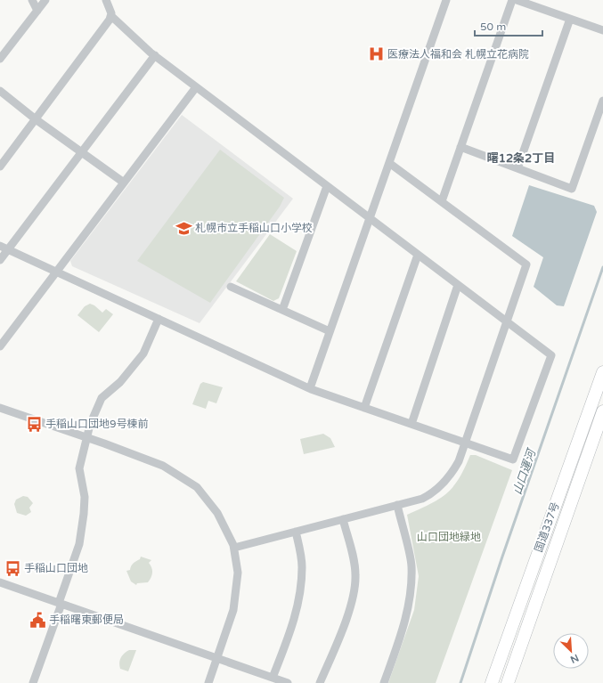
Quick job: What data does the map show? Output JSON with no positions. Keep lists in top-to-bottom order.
{
  "streets": {
    "highway": ["国道337号"]
  },
  "districts": ["曙12条2丁目"],
  "water": ["山口運河"],
  "parks": ["山口団地緑地"],
  "places": {
    "hospital": ["医療法人福和会 札幌立花病院"],
    "school or university": ["札幌市立手稲山口小学校"],
    "bus stop": ["手稲山口団地9号棟前", "手稲山口団地"],
    "public building": ["手稲曙東郵便局"]
  },
  "scale_bar": "50 m",
  "north": "bottom right"
}
